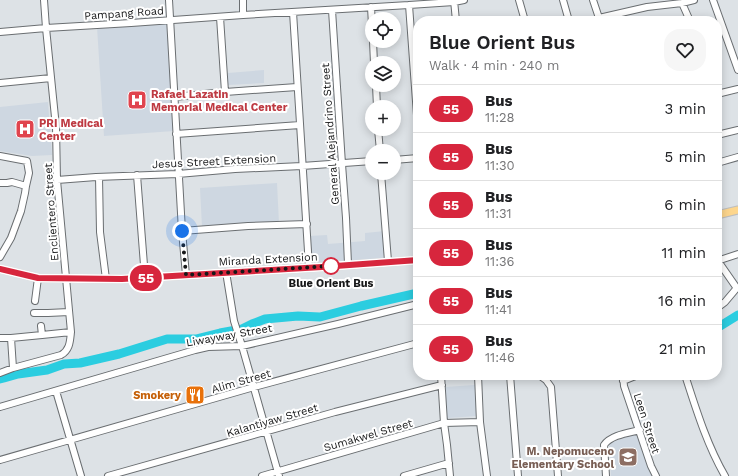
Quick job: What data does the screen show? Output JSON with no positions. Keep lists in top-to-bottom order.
{
  "streets": {
    "main road": ["Miranda Extension"],
    "street": [
      "Pampang Road",
      "General Alejandrino Street",
      "Jesus Street Extension",
      "Enclientero Street",
      "Liwayway Street",
      "Alim Street",
      "Kalantiyaw Street",
      "Leen Street",
      "Sumakwel Street"
    ]
  },
  "crossings": [
    ["Pampang Road", "General Alejandrino Street"],
    ["Pampang Road", "Enclientero Street"],
    ["General Alejandrino Street", "Jesus Street Extension"],
    ["General Alejandrino Street", "Miranda Extension"],
    ["Jesus Street Extension", "Enclientero Street"],
    ["Enclientero Street", "Miranda Extension"]
  ],
  "places": {
    "hospital": ["Rafael Lazatin Memorial Medical Center", "PRI Medical Center"],
    "other": ["Blue Orient Bus"],
    "restaurant": ["Smokery"],
    "school or university": ["M. Nepomuceno Elementary School"]
  },
  "lines": ["bus line 55"],
  "page": {
    "on_map": "55",
    "map_buttons": ["+", "−"],
    "heading": ["Blue Orient Bus", "Walk · 4 min · 240 m"],
    "list": [
      {
        "mark": "55",
        "name": "Bus",
        "note": "11:28",
        "value": "3 min"
      },
      {
        "mark": "55",
        "name": "Bus",
        "note": "11:30",
        "value": "5 min"
      },
      {
        "mark": "55",
        "name": "Bus",
        "note": "11:31",
        "value": "6 min"
      },
      {
        "mark": "55",
        "name": "Bus",
        "note": "11:36",
        "value": "11 min"
      },
      {
        "mark": "55",
        "name": "Bus",
        "note": "11:41",
        "value": "16 min"
      },
      {
        "mark": "55",
        "name": "Bus",
        "note": "11:46",
        "value": "21 min"
      }
    ]
  }
}
